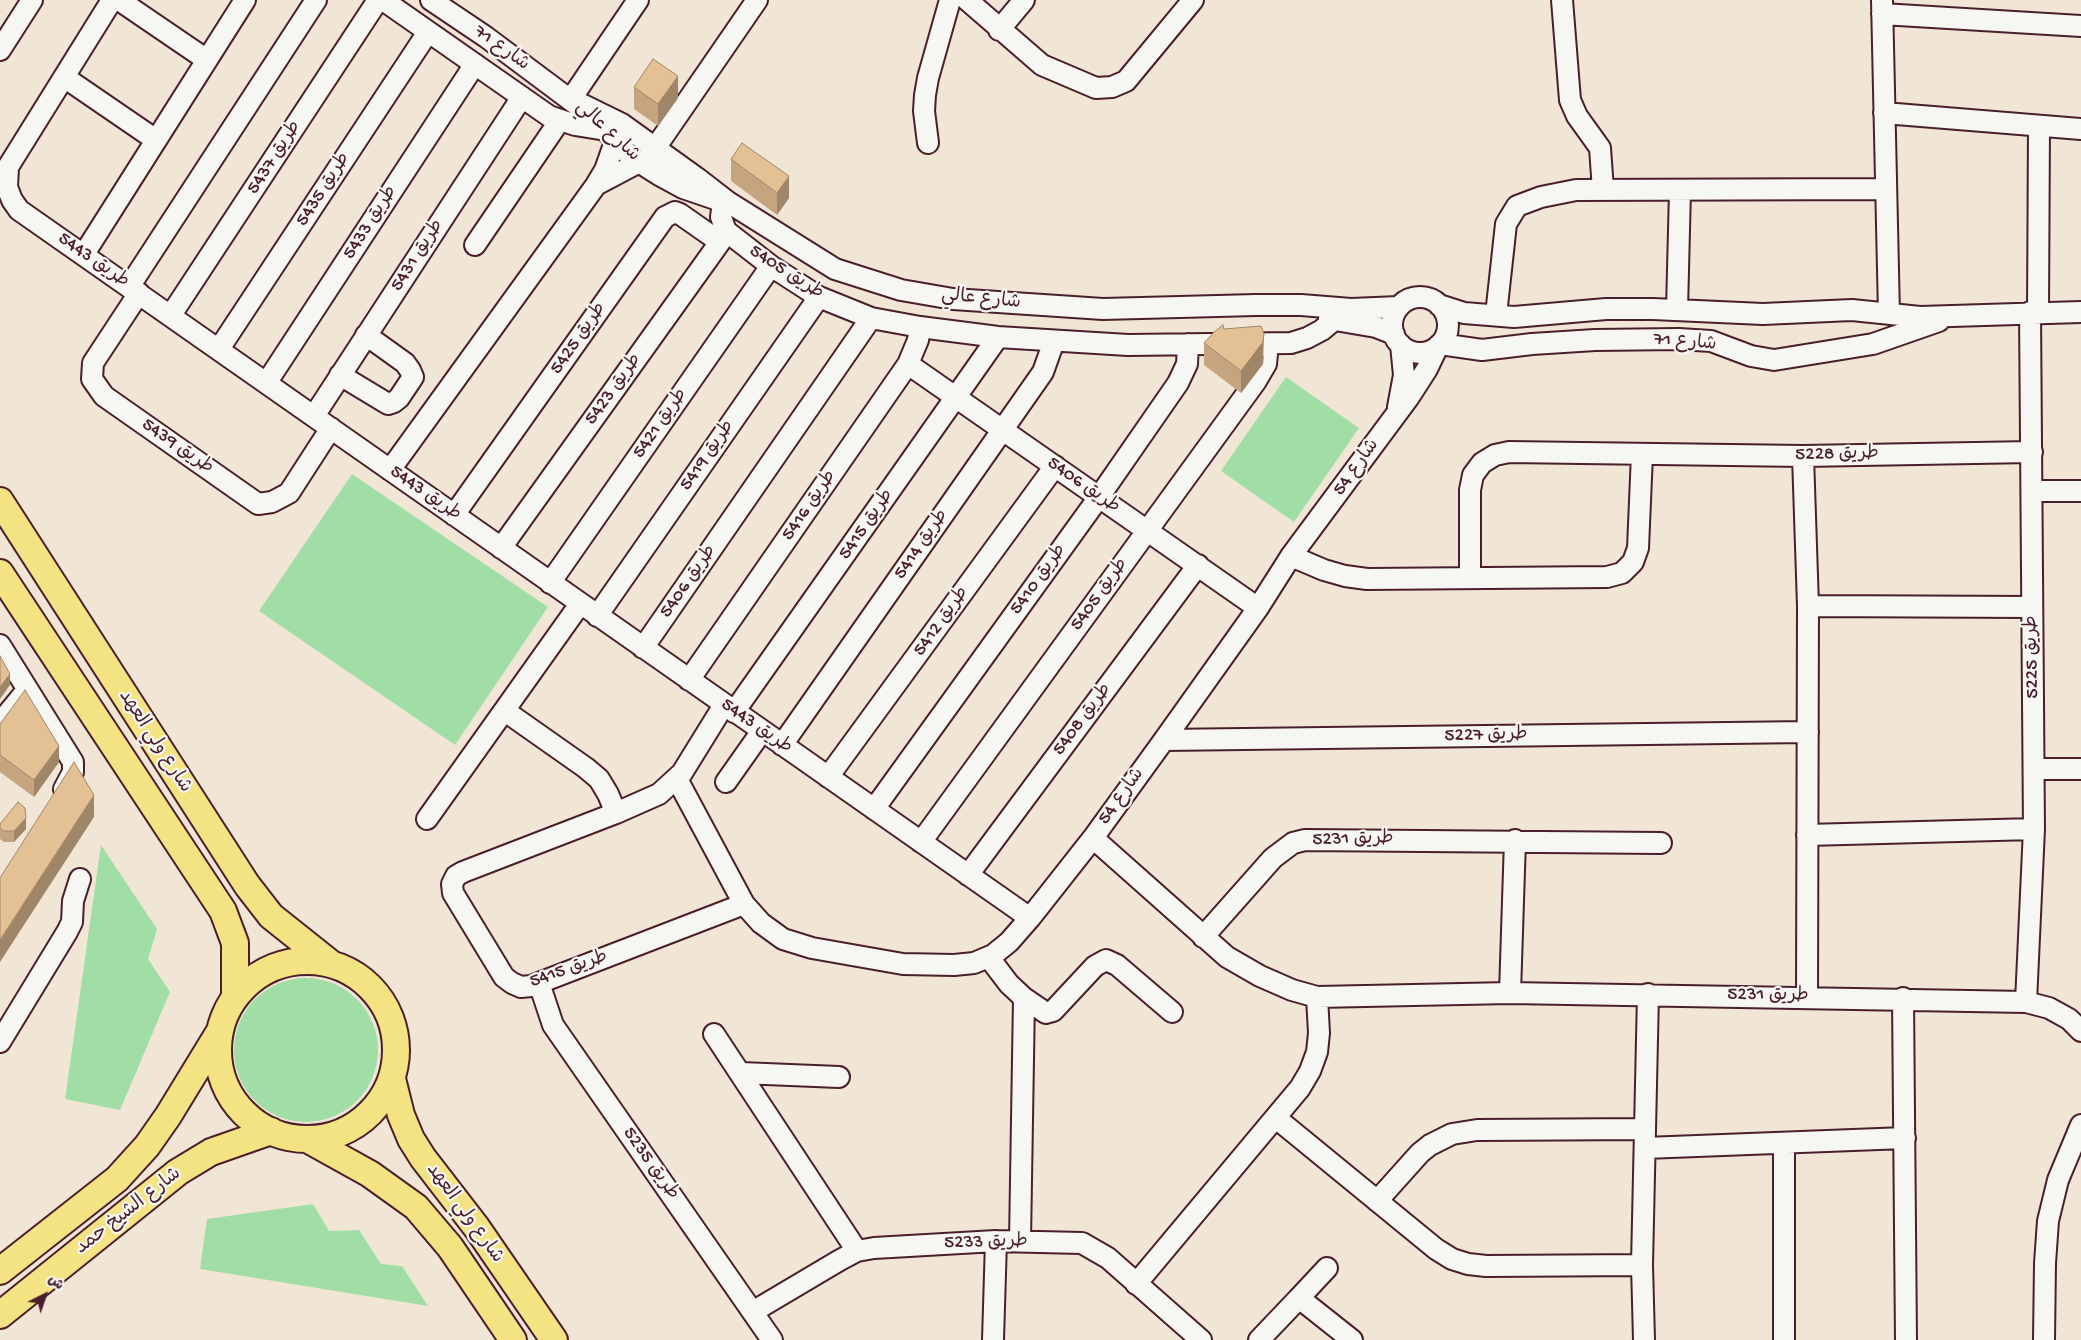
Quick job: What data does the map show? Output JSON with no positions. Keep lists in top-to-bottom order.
{
  "streets": {
    "main road": ["شارع ولي العهد", "شارع الشيخ حمد"],
    "street": [
      "شارع 71",
      "شارع عالي",
      "طريق 5437",
      "طريق 5435",
      "طريق 5433",
      "طريق 5431",
      "طريق 5443",
      "طريق 5405",
      "طريق 5425",
      "طريق 5423",
      "طريق 5421",
      "طريق 5439",
      "طريق 5228",
      "طريق 5419",
      "شارع 54",
      "طريق 5406",
      "طريق 5416",
      "طريق 5415",
      "طريق 5414",
      "طريق 5410",
      "طريق 5412",
      "طريق 5225",
      "طريق 5408",
      "طريق 5227",
      "طريق 5231",
      "طريق 5235",
      "طريق 5233"
    ]
  },
  "crossings": [
    ["شارع 71", "شارع عالي"],
    ["شارع 71", "شارع 54"],
    ["شارع 71", "طريق 5225"],
    ["شارع عالي", "طريق 5405"],
    ["شارع عالي", "شارع 54"],
    ["طريق 5437", "طريق 5443"],
    ["طريق 5435", "طريق 5443"],
    ["طريق 5433", "طريق 5443"],
    ["طريق 5431", "طريق 5443"],
    ["طريق 5443", "طريق 5405"],
    ["طريق 5443", "طريق 5425"],
    ["طريق 5443", "طريق 5423"],
    ["طريق 5443", "طريق 5421"],
    ["طريق 5443", "طريق 5439"],
    ["طريق 5443", "طريق 5419"],
    ["طريق 5443", "شارع 54"],
    ["طريق 5443", "طريق 5406"],
    ["طريق 5443", "طريق 5416"],
    ["طريق 5443", "طريق 5415"],
    ["طريق 5443", "طريق 5414"],
    ["طريق 5443", "طريق 5410"],
    ["طريق 5443", "طريق 5412"],
    ["طريق 5443", "طريق 5408"],
    ["طريق 5405", "طريق 5425"],
    ["طريق 5405", "طريق 5423"],
    ["طريق 5405", "طريق 5421"],
    ["طريق 5405", "طريق 5419"],
    ["طريق 5405", "طريق 5406"],
    ["طريق 5405", "طريق 5416"],
    ["طريق 5405", "طريق 5415"],
    ["طريق 5405", "طريق 5414"],
    ["طريق 5405", "طريق 5410"],
    ["طريق 5425", "طريق 5423"],
    ["طريق 5228", "طريق 5225"],
    ["شارع 54", "طريق 5406"],
    ["شارع 54", "طريق 5415"],
    ["شارع 54", "طريق 5227"],
    ["شارع 54", "طريق 5231"],
    ["طريق 5406", "طريق 5416"],
    ["طريق 5406", "طريق 5415"],
    ["طريق 5406", "طريق 5414"],
    ["طريق 5406", "طريق 5410"],
    ["طريق 5406", "طريق 5412"],
    ["طريق 5406", "طريق 5408"],
    ["طريق 5415", "طريق 5235"],
    ["طريق 5225", "طريق 5231"],
    ["شارع ولي العهد", "شارع الشيخ حمد"],
    ["طريق 5235", "طريق 5233"]
  ],
  "north": "top right"
}
